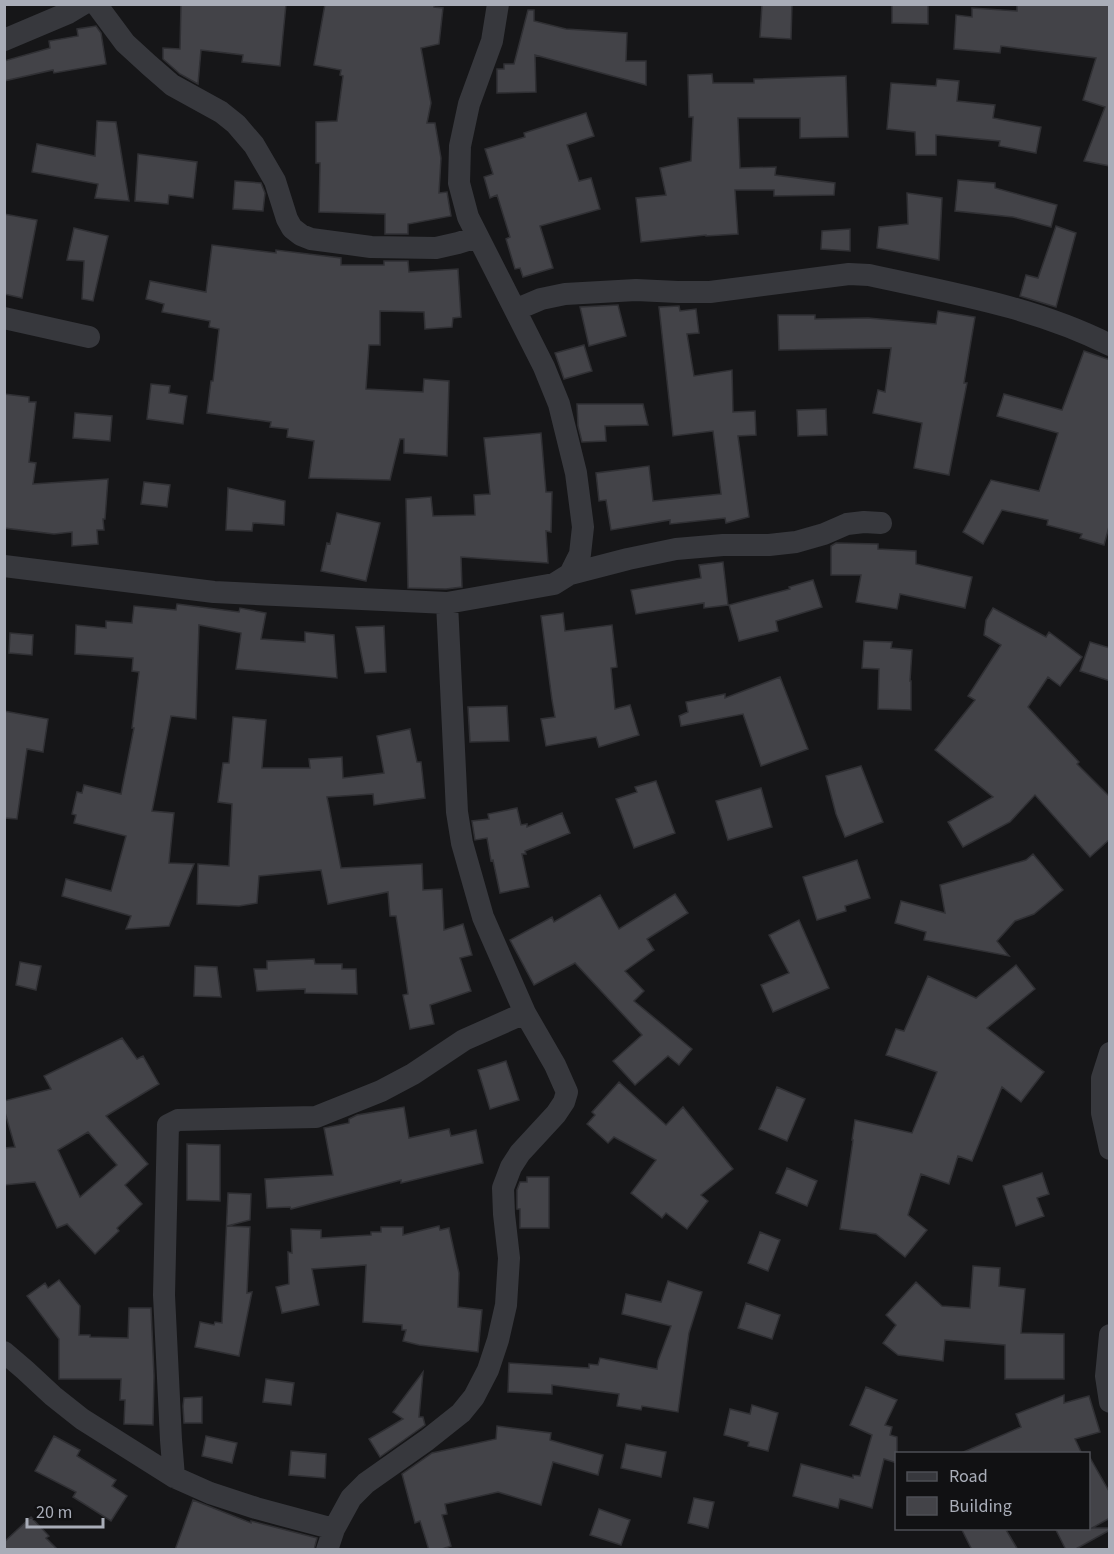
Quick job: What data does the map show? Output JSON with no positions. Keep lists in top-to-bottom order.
{
  "legend": ["Road", "Building"],
  "scale_bar": "20 m"
}
